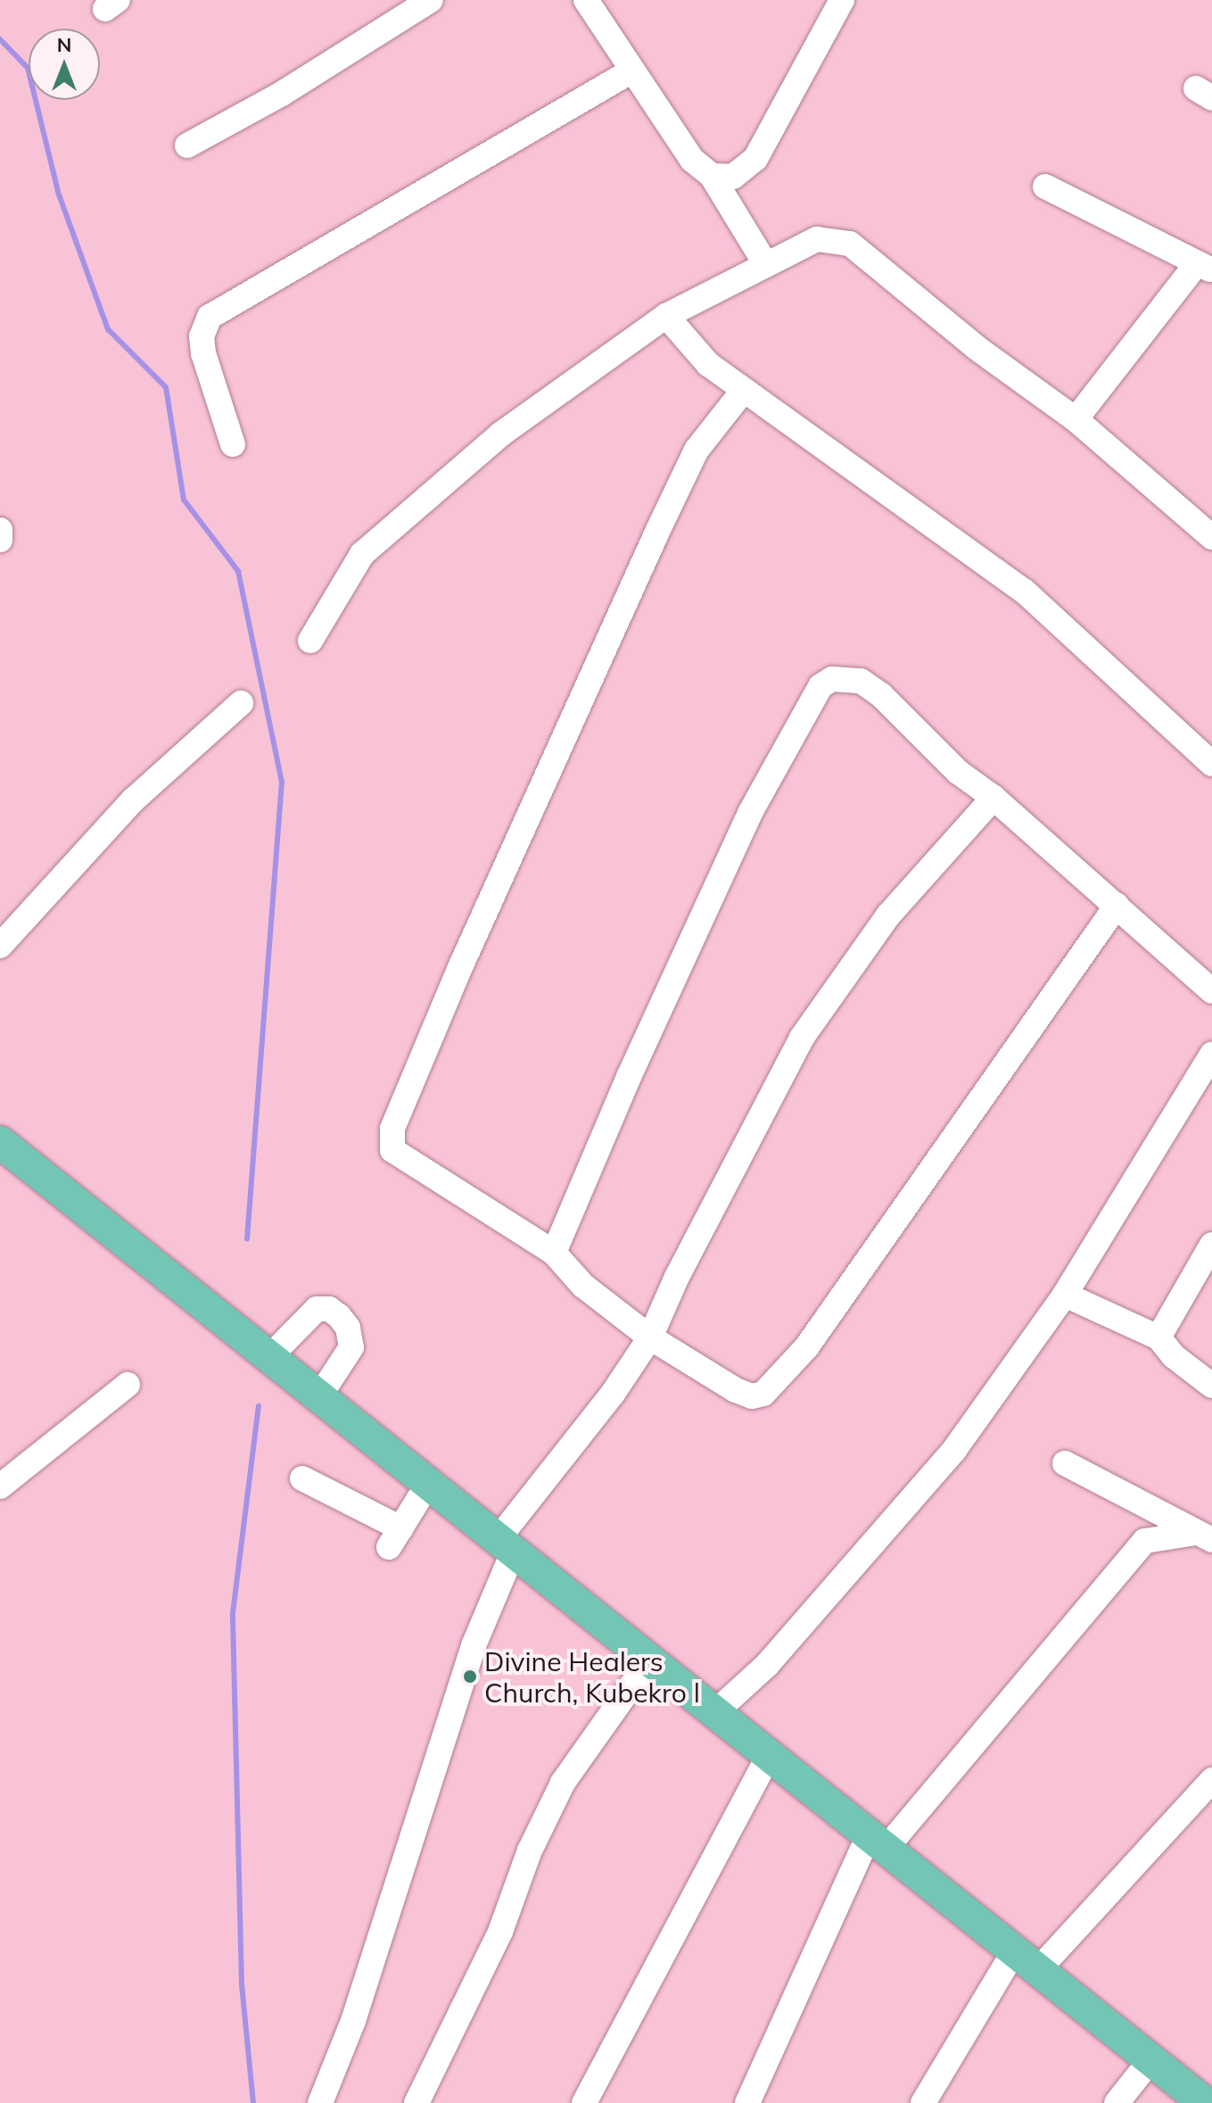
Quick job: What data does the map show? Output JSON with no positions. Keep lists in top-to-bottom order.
{
  "places": ["Divine Healers Church, Kubekro l"],
  "north": "top"
}
